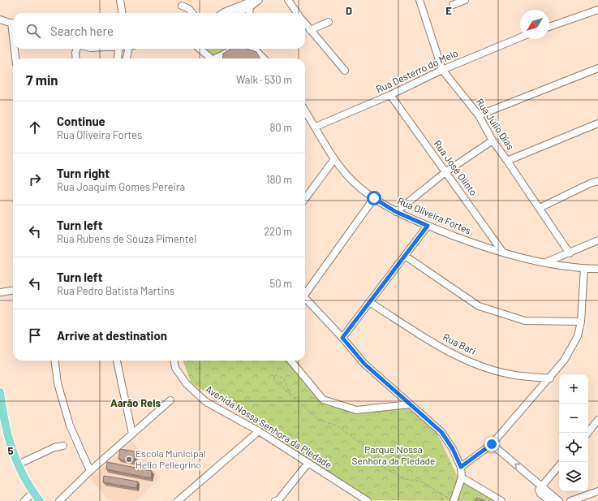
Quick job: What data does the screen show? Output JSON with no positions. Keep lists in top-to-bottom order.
{
  "streets": {
    "street": [
      "Rua Desterro do Melo",
      "Rua Júlio Dias",
      "Rua José Olinto",
      "Rua Oliveira Fortes",
      "Rua Bari",
      "Avenida Nossa Senhora da Piedade"
    ]
  },
  "crossings": [
    ["Rua Desterro do Melo", "Rua Júlio Dias"],
    ["Rua Desterro do Melo", "Rua José Olinto"],
    ["Rua Desterro do Melo", "Rua Oliveira Fortes"],
    ["Rua José Olinto", "Rua Oliveira Fortes"]
  ],
  "districts": ["Aarão Reis"],
  "parks": ["Parque Nossa Senhora da Piedade"],
  "places": ["Escola Municipal Helio Pellegrino"],
  "north": "bottom left",
  "page": {
    "search": "Search here",
    "heading": ["7 min", "Walk · 530 m"],
    "list": [
      ["Continue", "Rua Oliveira Fortes", "80 m"],
      ["Turn right", "Rua Joaquim Gomes Pereira", "180 m"],
      ["Turn left", "Rua Rubens de Souza Pimentel", "220 m"],
      ["Turn left", "Rua Pedro Batista Martins", "50 m"],
      "Arrive at destination"
    ],
    "map_buttons": ["+", "−"]
  },
  "grid": {
    "columns": ["D", "E"],
    "rows": ["5"]
  }
}
